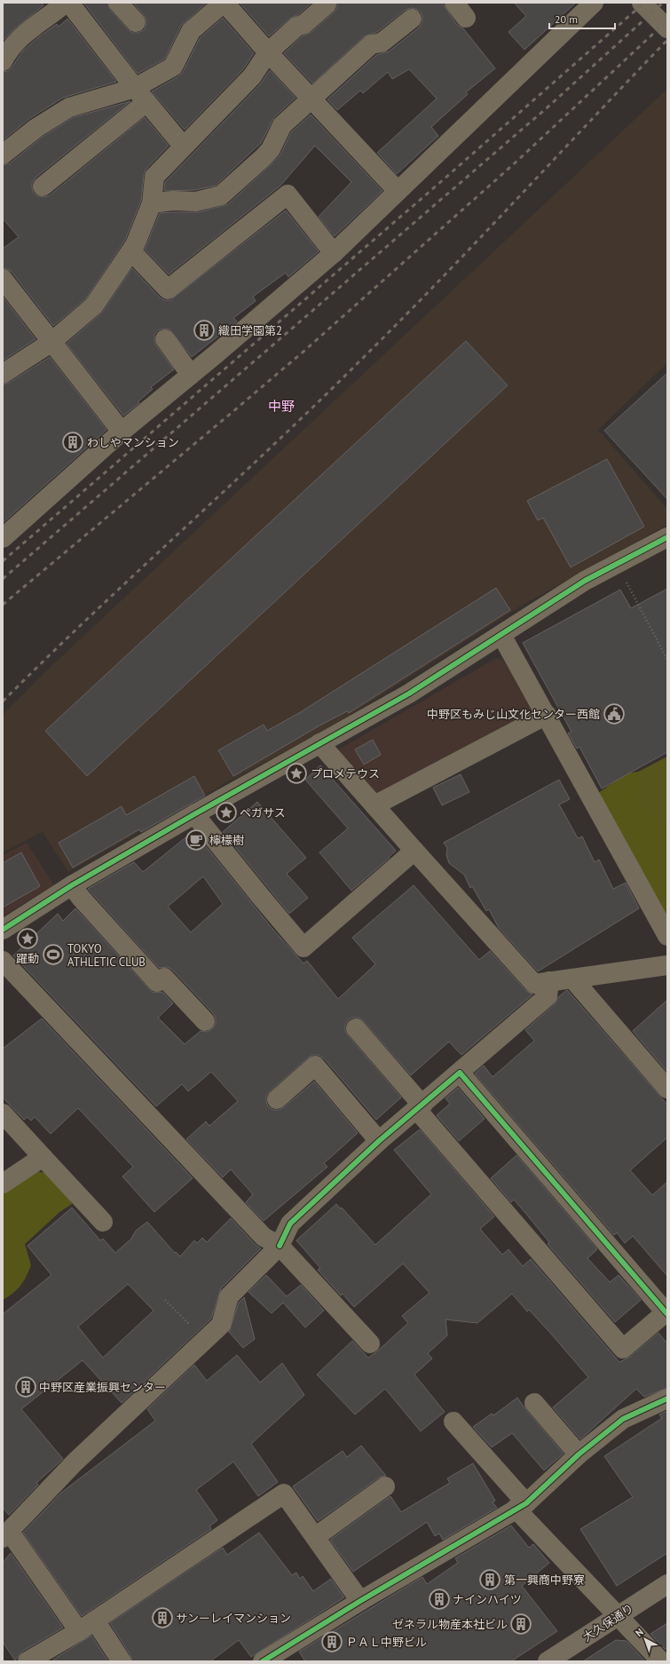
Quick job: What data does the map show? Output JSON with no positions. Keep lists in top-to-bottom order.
{
  "streets": {
    "main road": ["大久保通り"]
  },
  "districts": ["中野"],
  "places": {
    "building": [
      "織田学園第2",
      "わしやマンション",
      "中野区産業振興センター",
      "第一興商中野寮",
      "ナインハイツ",
      "サンーレイマンション",
      "ゼネラル物産本社ビル",
      "ＰＡＬ中野ビル"
    ],
    "public building": ["中野区もみじ山文化センター西館"],
    "place": ["プロメテウス", "ペガサス", "躍動"],
    "cafe": ["檸檬樹"],
    "sports": ["TOKYO ATHLETIC CLUB"]
  },
  "scale_bar": "20 m",
  "north": "top left"
}
